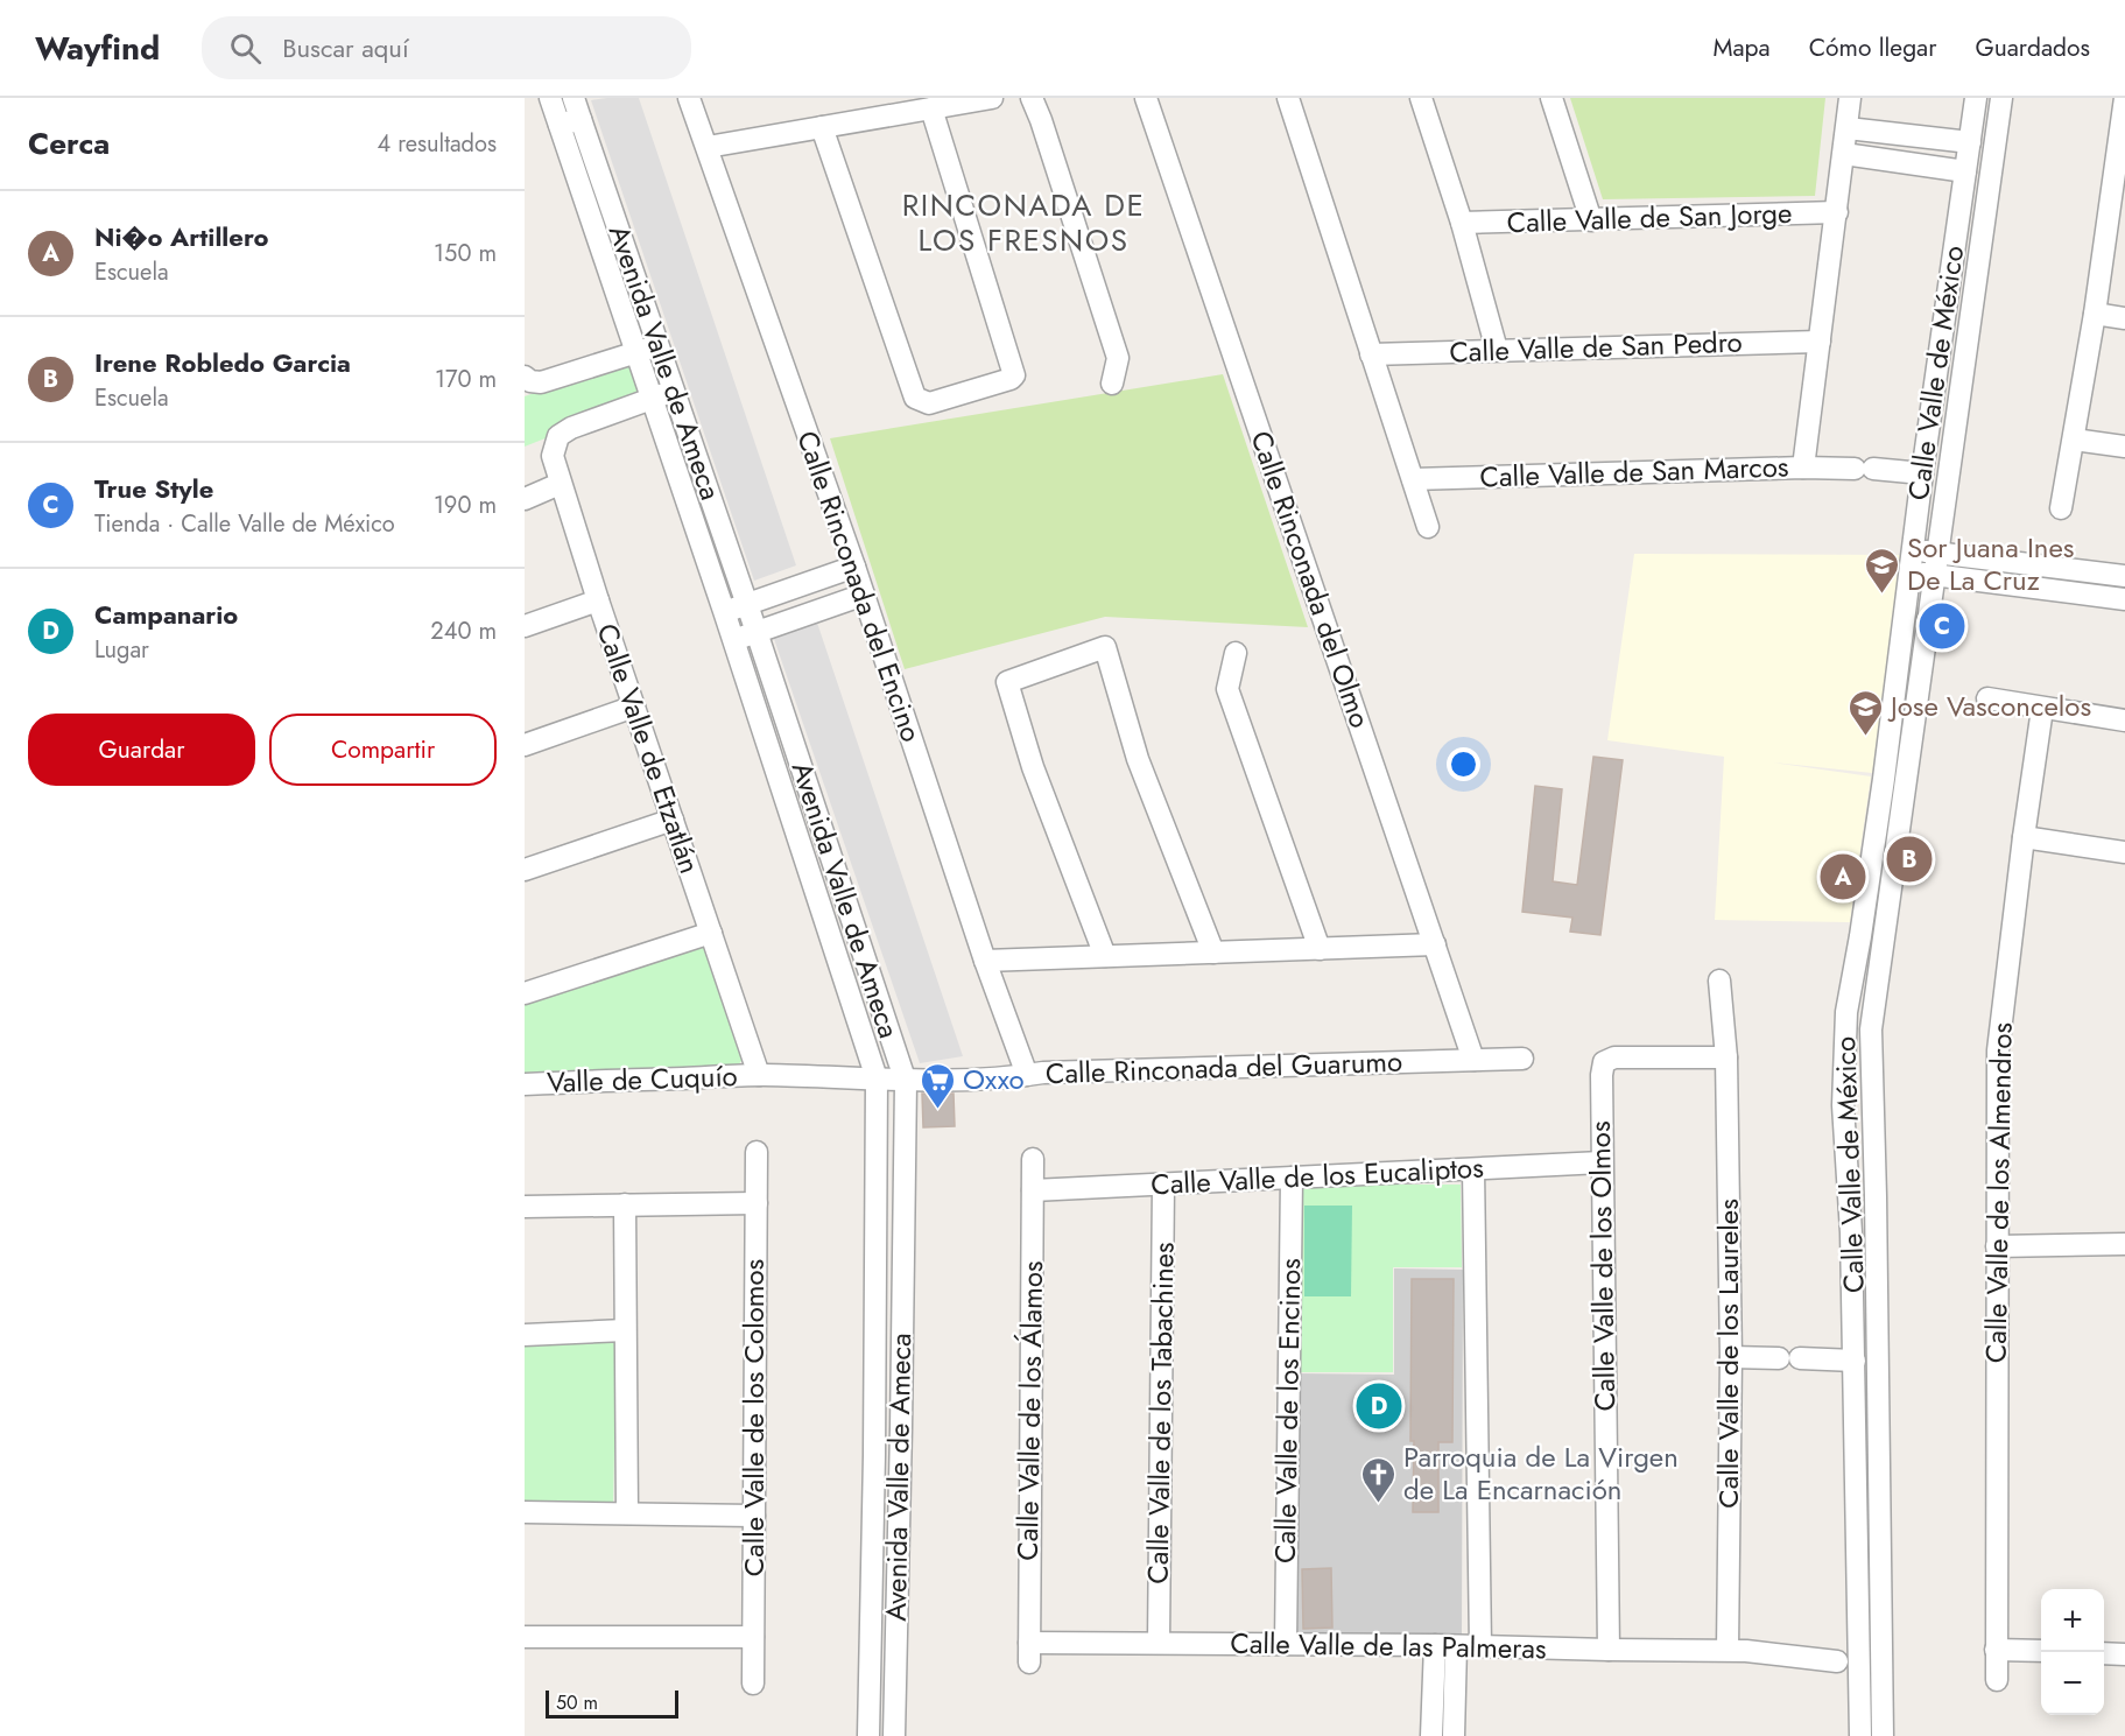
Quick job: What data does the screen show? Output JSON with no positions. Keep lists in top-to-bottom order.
{
  "streets": {
    "street": [
      "Calle Valle de San Jorge",
      "Calle Valle de San Pedro",
      "Avenida Valle de Ameca",
      "Calle Valle de México",
      "Calle Valle de San Marcos",
      "Calle Rinconada del Olmo",
      "Calle Rinconada del Encino",
      "Calle Valle de Etzatlán",
      "Calle Rinconada del Guarumo",
      "Valle de Cuquío",
      "Calle Valle de los Eucaliptos",
      "Calle Valle de los Almendros",
      "Calle Valle de los Olmos",
      "Calle Valle de los Laureles",
      "Calle Valle de los Álamos",
      "Calle Valle de los Encinos",
      "Calle Valle de los Tabachines",
      "Calle Valle de los Colomos",
      "Calle Valle de las Palmeras"
    ]
  },
  "crossings": [
    ["Avenida Valle de Ameca", "Calle Valle de Etzatlán"],
    ["Avenida Valle de Ameca", "Calle Rinconada del Guarumo"],
    ["Calle Valle de México", "Calle Valle de San Marcos"],
    ["Calle Rinconada del Olmo", "Calle Rinconada del Guarumo"],
    ["Calle Rinconada del Encino", "Calle Rinconada del Guarumo"],
    ["Calle Valle de Etzatlán", "Calle Rinconada del Guarumo"],
    ["Calle Valle de Etzatlán", "Valle de Cuquío"],
    ["Calle Rinconada del Guarumo", "Valle de Cuquío"],
    ["Calle Valle de los Eucaliptos", "Calle Valle de los Olmos"],
    ["Calle Valle de los Eucaliptos", "Calle Valle de los Álamos"],
    ["Calle Valle de los Eucaliptos", "Calle Valle de los Encinos"],
    ["Calle Valle de los Eucaliptos", "Calle Valle de los Tabachines"],
    ["Calle Valle de los Olmos", "Calle Valle de los Laureles"],
    ["Calle Valle de los Olmos", "Calle Valle de las Palmeras"],
    ["Calle Valle de los Laureles", "Calle Valle de las Palmeras"],
    ["Calle Valle de los Álamos", "Calle Valle de las Palmeras"],
    ["Calle Valle de los Encinos", "Calle Valle de las Palmeras"],
    ["Calle Valle de los Tabachines", "Calle Valle de las Palmeras"]
  ],
  "districts": ["RINCONADA DE LOS FRESNOS"],
  "places": {
    "school or university": ["Sor Juana Ines De La Cruz", "Jose Vasconcelos"],
    "supermarket": ["Oxxo"],
    "church": ["Parroquia de La Virgen de La Encarnación"]
  },
  "scale_bar": "50 m",
  "page": {
    "header": "Wayfind",
    "search": "Buscar aquí",
    "nav": ["Mapa", "Cómo llegar", "Guardados"],
    "heading": ["Cerca", "4 resultados"],
    "list": [
      {
        "mark": "A",
        "name": "Ni�o Artillero",
        "note": "Escuela",
        "value": "150 m"
      },
      {
        "mark": "B",
        "name": "Irene Robledo Garcia",
        "note": "Escuela",
        "value": "170 m"
      },
      {
        "mark": "C",
        "name": "True Style",
        "note": "Tienda · Calle Valle de México",
        "value": "190 m"
      },
      {
        "mark": "D",
        "name": "Campanario",
        "note": "Lugar",
        "value": "240 m"
      }
    ],
    "pins": [
      "C",
      "B",
      "A",
      "D"
    ],
    "buttons": ["Guardar", "Compartir"],
    "map_buttons": ["+", "−"],
    "scale": "50 m"
  }
}
